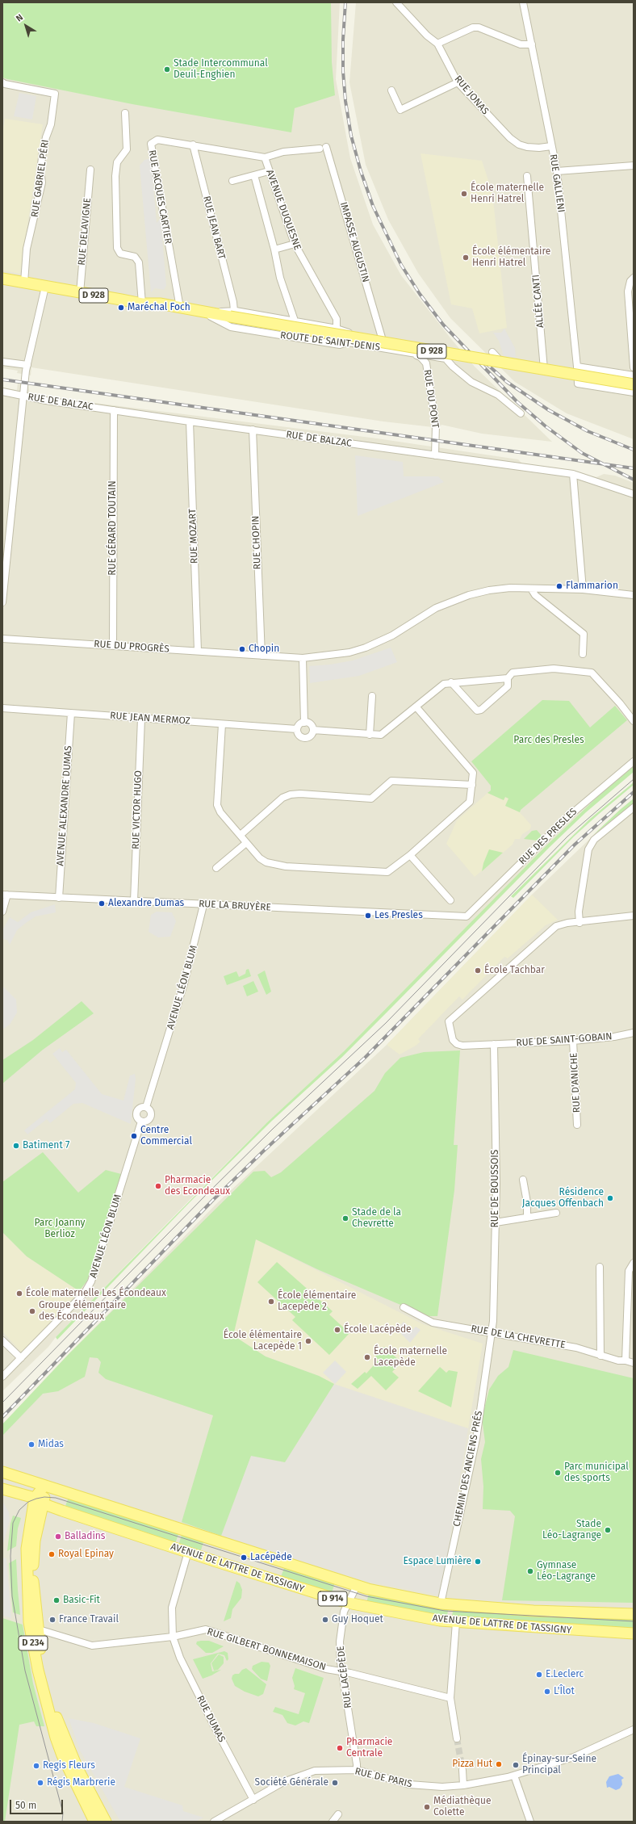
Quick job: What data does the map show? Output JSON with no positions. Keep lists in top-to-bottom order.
{
  "streets": {
    "main road": [
      "D 928",
      "ROUTE DE SAINT-DENIS",
      "AVENUE DE LATTRE DE TASSIGNY",
      "D 914",
      "D 234"
    ],
    "street": [
      "RUE JONAS",
      "RUE GABRIEL PÉRI",
      "RUE GALLIENI",
      "RUE JACQUES CARTIER",
      "AVENUE DUQUESNE",
      "RUE JEAN BART",
      "RUE DELAVIGNE",
      "IMPASSE AUGUSTIN",
      "ALLÉE CANTI",
      "RUE DU PONT",
      "RUE DE BALZAC",
      "RUE GÉRARD TOUTAIN",
      "RUE MOZART",
      "RUE CHOPIN",
      "RUE DU PROGRÈS",
      "RUE JEAN MERMOZ",
      "AVENUE ALEXANDRE DUMAS",
      "RUE VICTOR HUGO",
      "RUE DES PRESLES",
      "RUE LA BRUYÈRE",
      "AVENUE LÉON BLUM",
      "RUE DE SAINT-GOBAIN",
      "RUE D'ANICHE",
      "RUE DE BOUSSOIS",
      "RUE DE LA CHEVRETTE",
      "CHEMIN DES ANCIENS PRÉS",
      "RUE GILBERT BONNEMAISON",
      "RUE LACÉPÈDE",
      "RUE DUMAS",
      "RUE DE PARIS"
    ]
  },
  "crossings": [
    ["RUE JONAS", "RUE GALLIENI"],
    ["RUE GABRIEL PÉRI", "ROUTE DE SAINT-DENIS"],
    ["RUE JACQUES CARTIER", "AVENUE DUQUESNE"],
    ["RUE JACQUES CARTIER", "RUE JEAN BART"],
    ["RUE JACQUES CARTIER", "ROUTE DE SAINT-DENIS"],
    ["AVENUE DUQUESNE", "IMPASSE AUGUSTIN"],
    ["AVENUE DUQUESNE", "ROUTE DE SAINT-DENIS"],
    ["RUE JEAN BART", "ROUTE DE SAINT-DENIS"],
    ["RUE DELAVIGNE", "ROUTE DE SAINT-DENIS"],
    ["IMPASSE AUGUSTIN", "ROUTE DE SAINT-DENIS"],
    ["ROUTE DE SAINT-DENIS", "RUE DU PONT"],
    ["RUE DU PONT", "RUE DE BALZAC"],
    ["RUE DE BALZAC", "RUE GÉRARD TOUTAIN"],
    ["RUE DE BALZAC", "RUE MOZART"],
    ["RUE DE BALZAC", "RUE CHOPIN"],
    ["RUE GÉRARD TOUTAIN", "RUE DU PROGRÈS"],
    ["RUE MOZART", "RUE DU PROGRÈS"],
    ["RUE CHOPIN", "RUE DU PROGRÈS"],
    ["RUE JEAN MERMOZ", "AVENUE ALEXANDRE DUMAS"],
    ["RUE JEAN MERMOZ", "RUE VICTOR HUGO"],
    ["AVENUE ALEXANDRE DUMAS", "RUE LA BRUYÈRE"],
    ["RUE VICTOR HUGO", "RUE LA BRUYÈRE"],
    ["RUE DES PRESLES", "RUE LA BRUYÈRE"],
    ["RUE LA BRUYÈRE", "AVENUE LÉON BLUM"],
    ["RUE DE SAINT-GOBAIN", "RUE D'ANICHE"],
    ["RUE DE SAINT-GOBAIN", "RUE DE BOUSSOIS"],
    ["RUE DE BOUSSOIS", "RUE DE LA CHEVRETTE"],
    ["RUE DE BOUSSOIS", "CHEMIN DES ANCIENS PRÉS"],
    ["RUE DE LA CHEVRETTE", "CHEMIN DES ANCIENS PRÉS"],
    ["CHEMIN DES ANCIENS PRÉS", "AVENUE DE LATTRE DE TASSIGNY"],
    ["AVENUE DE LATTRE DE TASSIGNY", "D 234"],
    ["AVENUE DE LATTRE DE TASSIGNY", "RUE LACÉPÈDE"],
    ["D 234", "RUE GILBERT BONNEMAISON"],
    ["RUE GILBERT BONNEMAISON", "RUE LACÉPÈDE"],
    ["RUE GILBERT BONNEMAISON", "RUE DUMAS"],
    ["RUE LACÉPÈDE", "RUE DE PARIS"],
    ["RUE DUMAS", "RUE DE PARIS"]
  ],
  "parks": ["Parc des Presles", "Parc Joanny Berlioz"],
  "places": [
    "Stade Intercommunal Deuil-Enghien",
    "École maternelle Henri Hatrel",
    "École élémentaire Henri Hatrel",
    "Maréchal Foch",
    "Flammarion",
    "Chopin",
    "Alexandre Dumas",
    "Les Presles",
    "École Tachbar",
    "Centre Commercial",
    "Batiment 7",
    "Pharmacie des Econdeaux",
    "Résidence Jacques Offenbach",
    "Stade de la Chevrette",
    "École maternelle Les Écondeaux",
    "École élémentaire Lacepède 2",
    "Groupe élémentaire des Écondeaux",
    "École Lacépède",
    "École élémentaire Lacepède 1",
    "École maternelle Lacepède",
    "Midas",
    "Parc municipal des sports",
    "Stade Léo-Lagrange",
    "Balladins",
    "Royal Epinay",
    "Lacépède",
    "Espace Lumière",
    "Gymnase Léo-Lagrange",
    "Basic-Fit",
    "France Travail",
    "Guy Hoquet",
    "E.Leclerc",
    "L'Îlot",
    "Pharmacie Centrale",
    "Pizza Hut",
    "Épinay-sur-Seine Principal",
    "Regis Fleurs",
    "Régis Marbrerie",
    "Société Générale",
    "Médiathèque Colette"
  ],
  "scale_bar": "50 m",
  "north": "top left"
}
